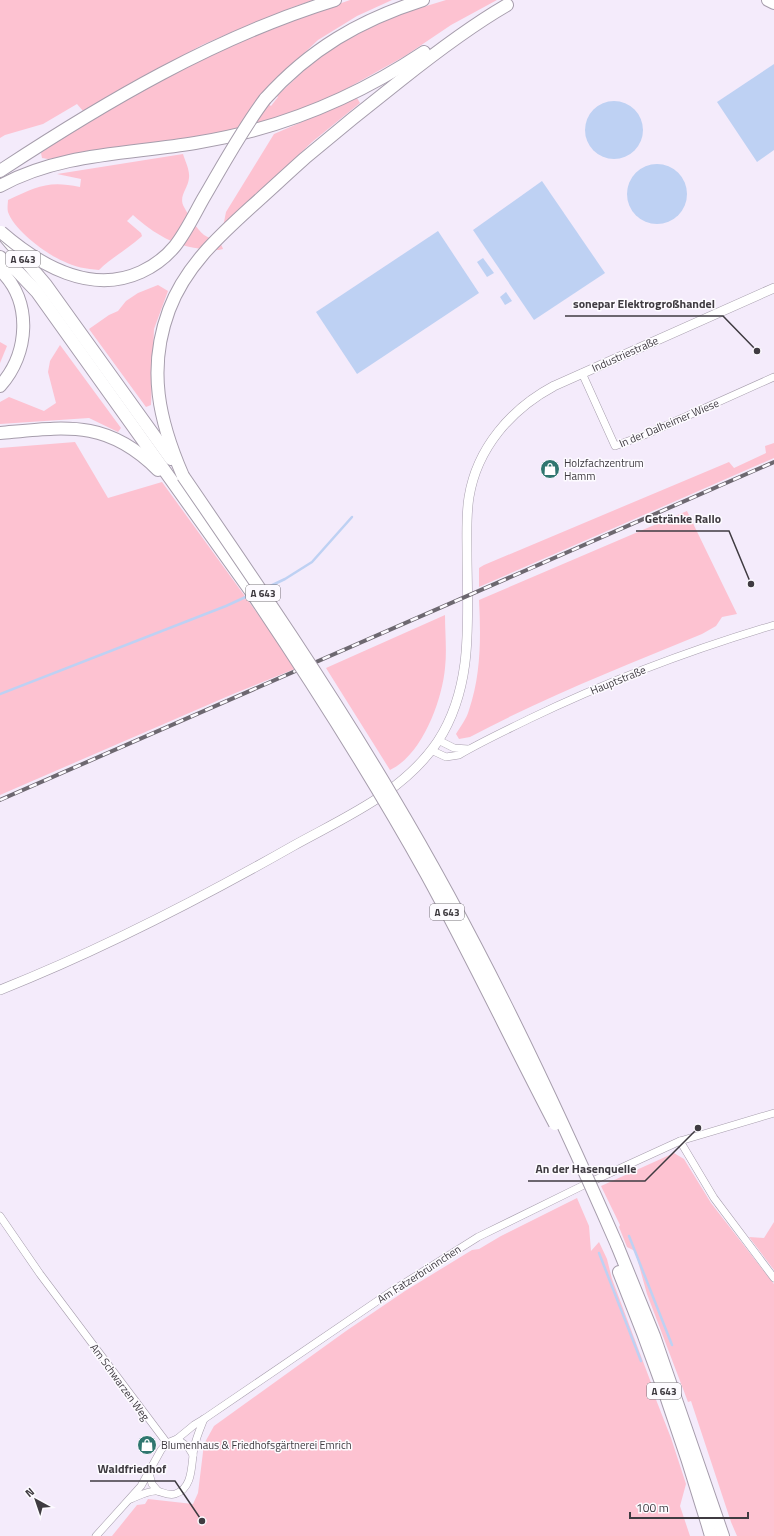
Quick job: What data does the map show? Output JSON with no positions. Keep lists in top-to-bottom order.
{
  "streets": {
    "highway": ["A 643"],
    "main road": ["Industriestraße"],
    "street": [
      "In der Dalheimer Wiese",
      "Hauptstraße",
      "Am Fatzerbrünnchen",
      "Am Schwarzen Weg"
    ]
  },
  "crossings": [
    ["Industriestraße", "In der Dalheimer Wiese"],
    ["Industriestraße", "Hauptstraße"],
    ["Am Fatzerbrünnchen", "Am Schwarzen Weg"]
  ],
  "places": {
    "other": [
      "sonepar Elektrogroßhandel",
      "Getränke Rallo",
      "An der Hasenquelle",
      "Waldfriedhof"
    ],
    "shop": ["Holzfachzentrum Hamm", "Blumenhaus & Friedhofsgärtnerei Emrich"]
  },
  "scale_bar": "100 m",
  "north": "top left"
}
